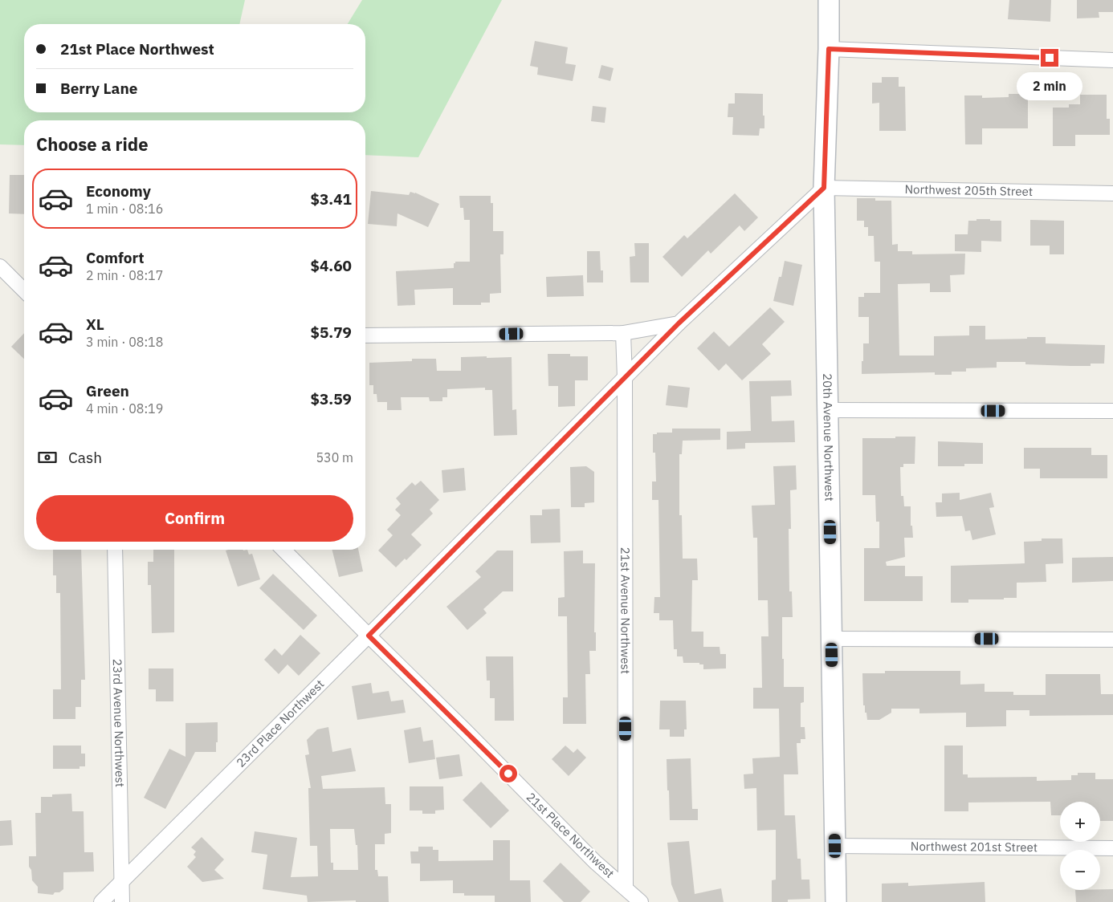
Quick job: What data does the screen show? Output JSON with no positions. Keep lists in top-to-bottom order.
{
  "streets": {
    "street": [
      "Northwest 205th Street",
      "20th Avenue Northwest",
      "21st Avenue Northwest",
      "23rd Avenue Northwest",
      "23rd Place Northwest",
      "21st Place Northwest",
      "Northwest 201st Street"
    ]
  },
  "crossings": [
    ["Northwest 205th Street", "20th Avenue Northwest"],
    ["20th Avenue Northwest", "Northwest 201st Street"],
    ["21st Avenue Northwest", "21st Place Northwest"],
    ["23rd Avenue Northwest", "23rd Place Northwest"],
    ["23rd Place Northwest", "21st Place Northwest"]
  ],
  "page": {
    "banner": ["21st Place Northwest", "Berry Lane"],
    "bubble": "2 min",
    "heading": "Choose a ride",
    "list": [
      {
        "name": "Economy",
        "note": "1 min · 08:16",
        "value": "$3.41"
      },
      {
        "name": "Comfort",
        "note": "2 min · 08:17",
        "value": "$4.60"
      },
      {
        "name": "XL",
        "note": "3 min · 08:18",
        "value": "$5.79"
      },
      {
        "name": "Green",
        "note": "4 min · 08:19",
        "value": "$3.59"
      }
    ],
    "pay": ["Cash", "530 m"],
    "buttons": "Confirm",
    "map_buttons": ["+", "−"]
  }
}
